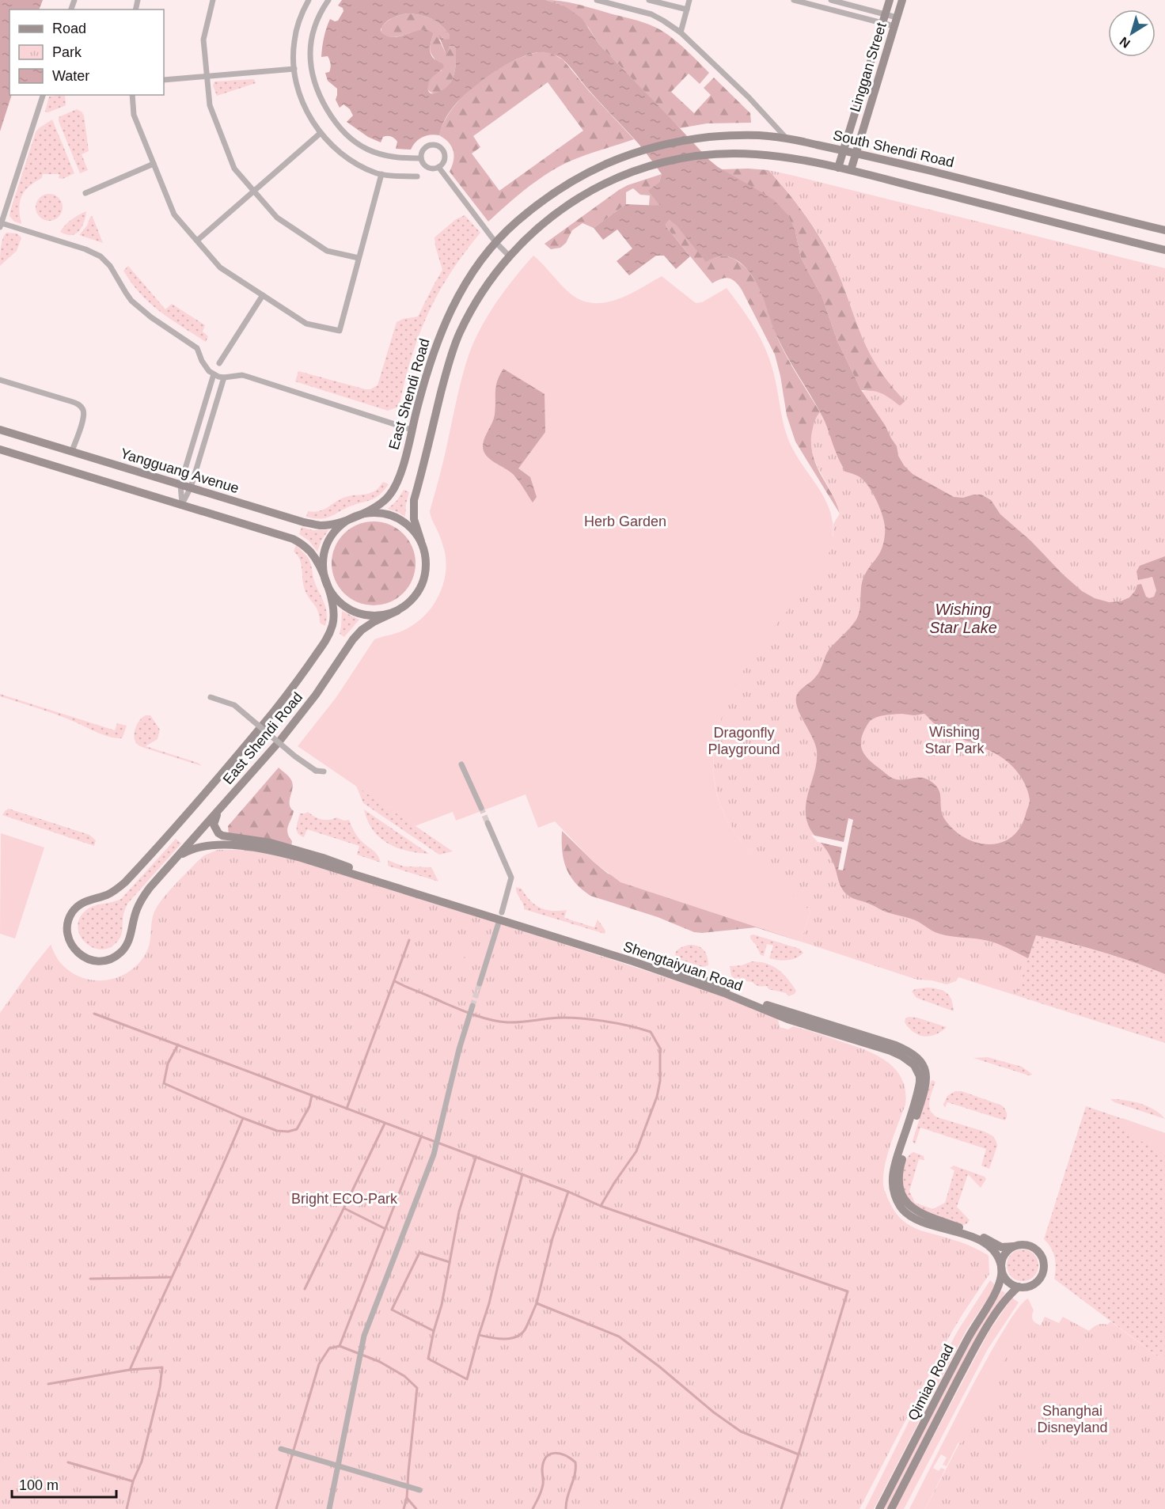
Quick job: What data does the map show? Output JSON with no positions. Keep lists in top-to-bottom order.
{
  "streets": {
    "street": [
      "Linggan Street",
      "South Shendi Road",
      "East Shendi Road",
      "Yangguang Avenue",
      "Shengtaiyuan Road",
      "Qimiao Road"
    ]
  },
  "crossings": [
    ["Linggan Street", "South Shendi Road"],
    ["Linggan Street", "East Shendi Road"],
    ["South Shendi Road", "East Shendi Road"],
    ["East Shendi Road", "Yangguang Avenue"],
    ["East Shendi Road", "Shengtaiyuan Road"],
    ["Shengtaiyuan Road", "Qimiao Road"]
  ],
  "water": ["Wishing Star Lake"],
  "parks": [
    "Herb Garden",
    "Wishing Star Park",
    "Dragonfly Playground",
    "Bright ECO-Park",
    "Shanghai Disneyland"
  ],
  "legend": ["Road", "Park", "Water"],
  "scale_bar": "100 m",
  "north": "bottom left"
}
